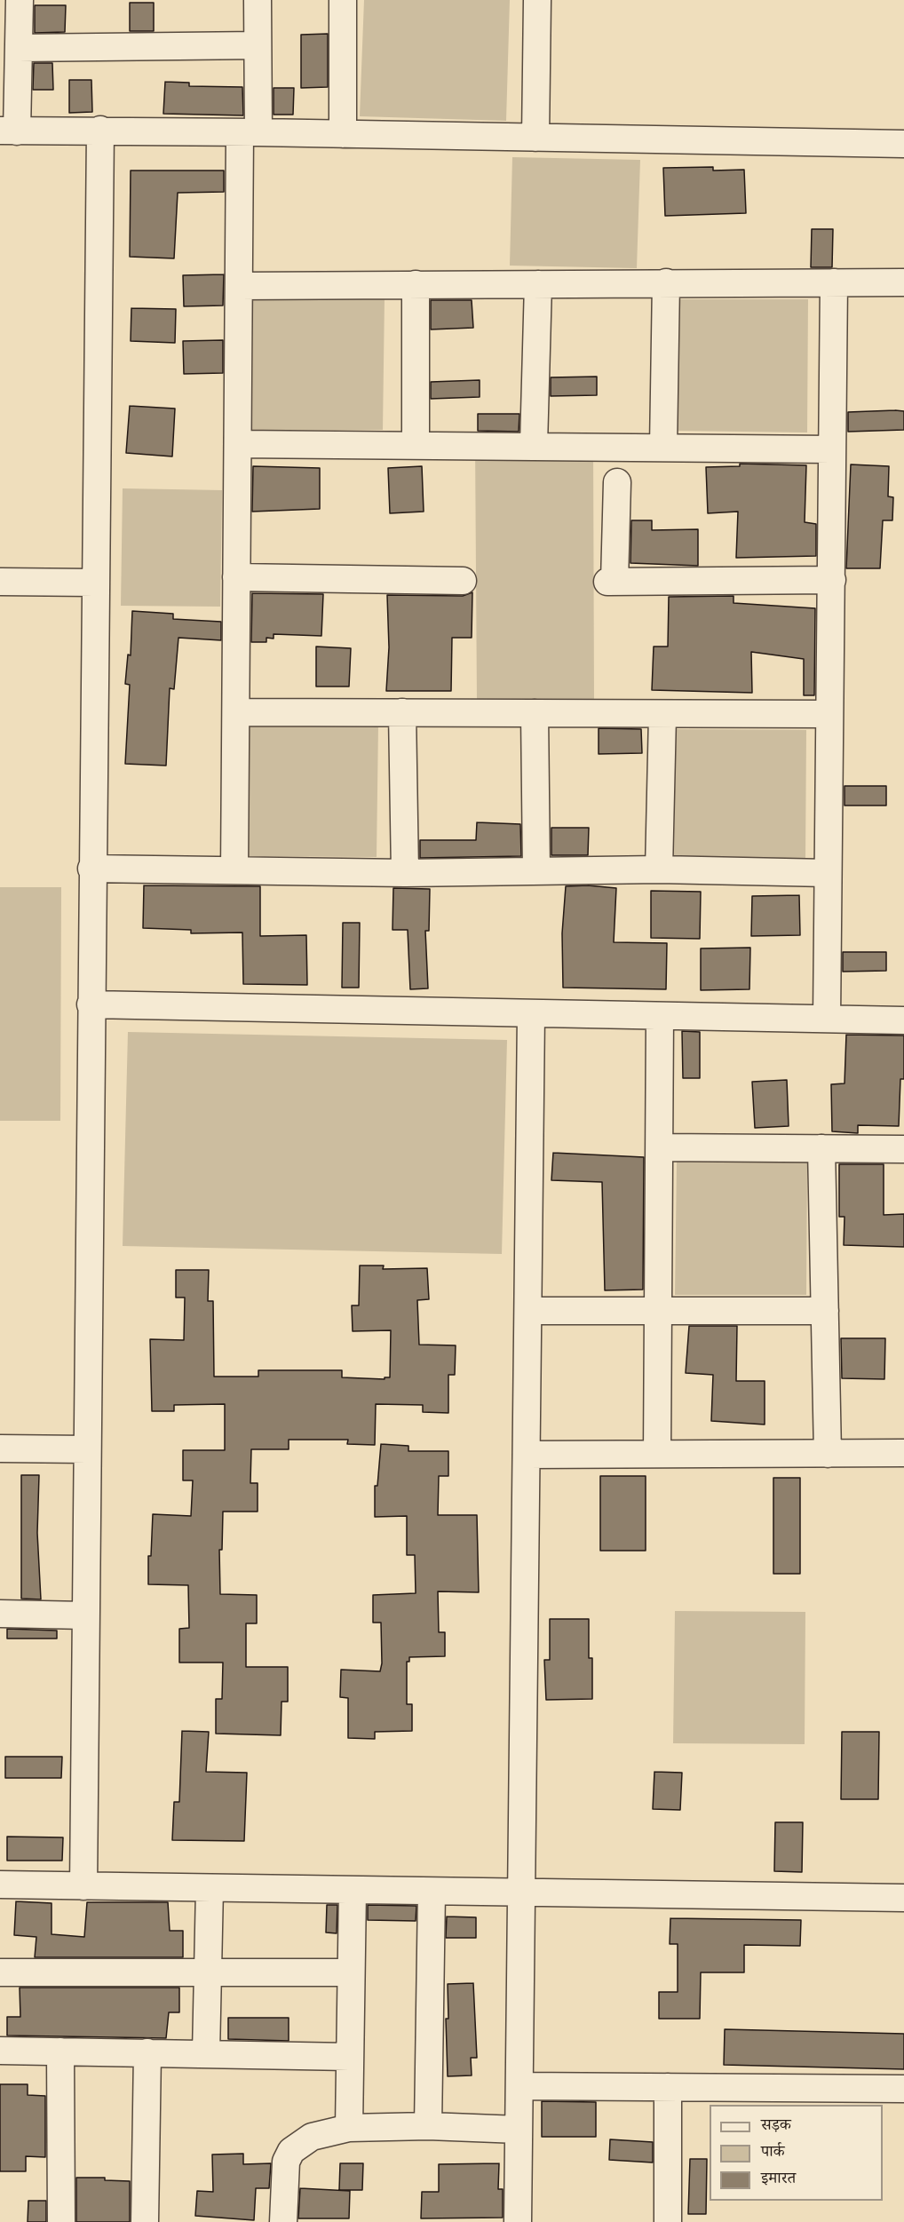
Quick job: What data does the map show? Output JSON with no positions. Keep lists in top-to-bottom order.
{
  "legend": ["सड़क", "पार्क", "इमारत"]
}
